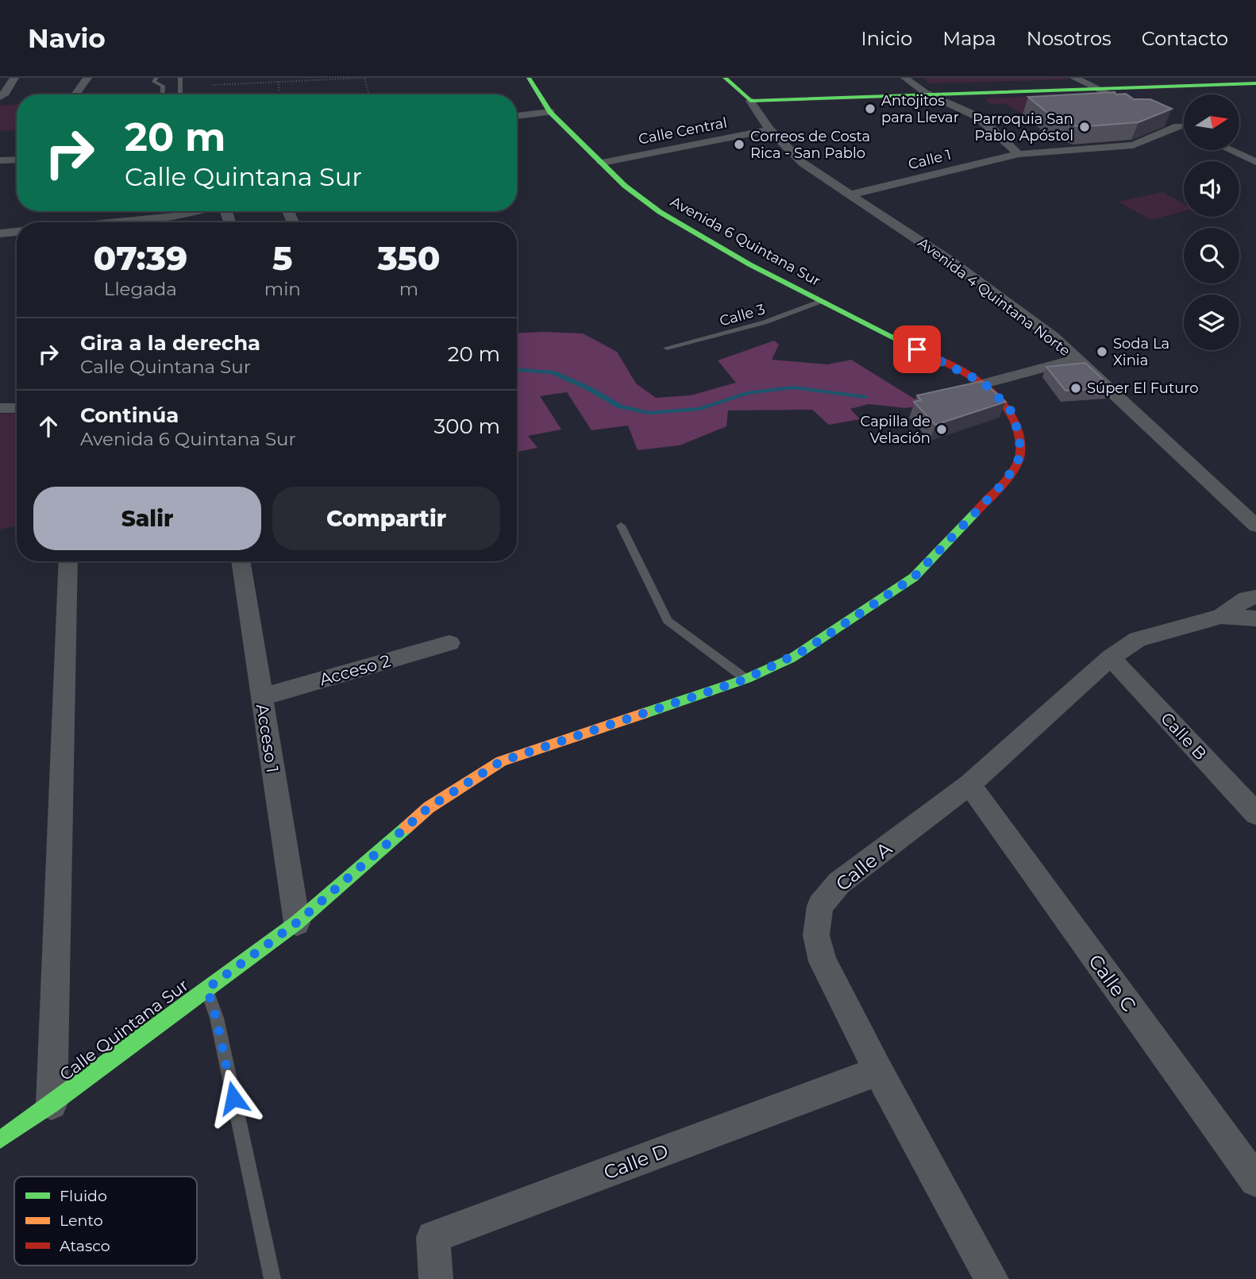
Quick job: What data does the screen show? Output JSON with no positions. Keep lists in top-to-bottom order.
{
  "streets": {
    "street": [
      "Calle Central",
      "Calle 1",
      "Avenida 6 Quintana Sur",
      "Avenida 4 Quintana Norte",
      "Acceso 2",
      "Calle B",
      "Acceso 1",
      "Calle A",
      "Calle C",
      "Calle Quintana Sur",
      "Calle D"
    ],
    "lane": ["Calle 3"]
  },
  "crossings": [
    ["Calle Central", "Avenida 6 Quintana Sur"],
    ["Calle Central", "Avenida 4 Quintana Norte"],
    ["Calle 1", "Avenida 4 Quintana Norte"],
    ["Avenida 6 Quintana Sur", "Calle 3"],
    ["Avenida 6 Quintana Sur", "Calle Quintana Sur"],
    ["Acceso 2", "Acceso 1"],
    ["Calle B", "Calle A"],
    ["Acceso 1", "Calle Quintana Sur"],
    ["Calle A", "Calle C"],
    ["Calle A", "Calle D"]
  ],
  "places": [
    "Antojitos para Llevar",
    "Parroquia San Pablo Apóstol",
    "Correos de Costa Rica - San Pablo",
    "Soda La Xinia",
    "Súper El Futuro",
    "Capilla de Velación"
  ],
  "legend": ["Fluido", "Lento", "Atasco"],
  "north": "right",
  "page": {
    "header": "Navio",
    "nav": [
      "Inicio",
      "Mapa",
      "Nosotros",
      "Contacto"
    ],
    "turn": ["20 m", "Calle Quintana Sur"],
    "eta": [
      "07:39",
      "Llegada",
      "5",
      "min",
      "350",
      "m"
    ],
    "list": [
      {
        "name": "Gira a la derecha",
        "note": "Calle Quintana Sur",
        "value": "20 m"
      },
      {
        "name": "Continúa",
        "note": "Avenida 6 Quintana Sur",
        "value": "300 m"
      }
    ],
    "buttons": ["Salir", "Compartir"]
  }
}
